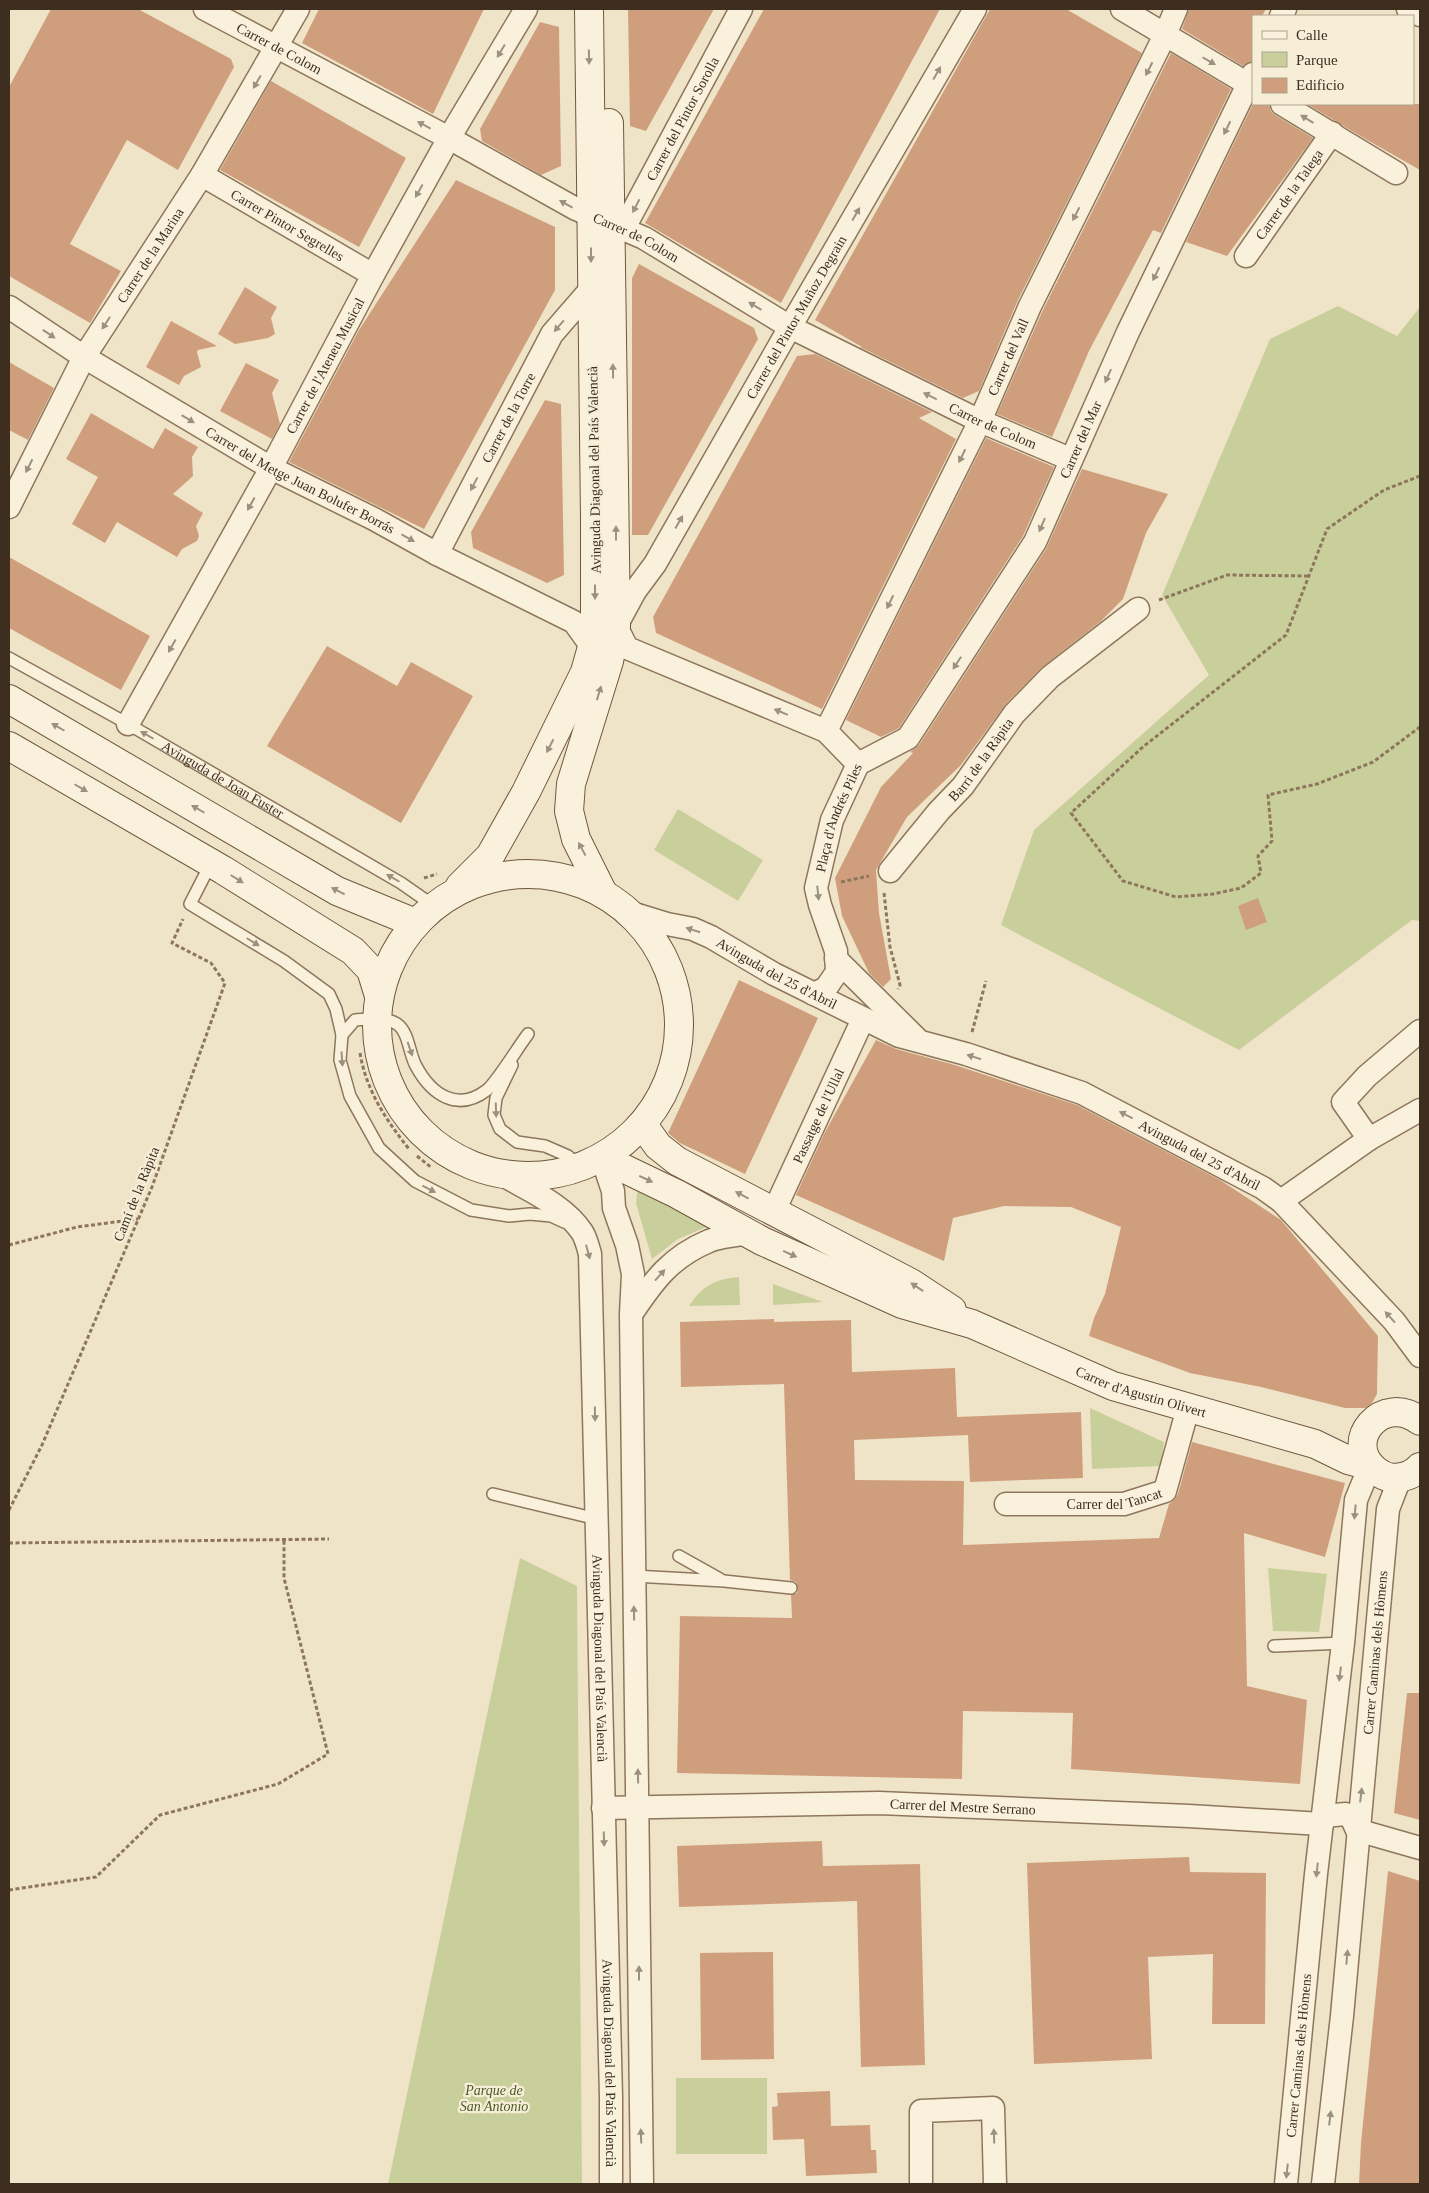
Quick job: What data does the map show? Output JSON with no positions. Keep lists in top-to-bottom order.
{
  "streets": {
    "street": [
      "Carrer de Colom",
      "Carrer del Pintor Sorolla",
      "Carrer de la Talega",
      "Carrer Pintor Segrelles",
      "Carrer de la Marina",
      "Carrer del Pintor Muñoz Degrain",
      "Carrer del Vall",
      "Carrer de l'Ateneu Musical",
      "Carrer de la Torre",
      "Carrer del Mar",
      "Avinguda Diagonal del País Valencià",
      "Carrer del Metge Juan Bolufer Borrás",
      "Barri de la Ràpita",
      "Plaça d'Andrés Piles",
      "Avinguda del 25 d'Abril",
      "Passatge de l'Ullal",
      "Carrer d'Agustin Olivert",
      "Carrer del Tancat",
      "Carrer Caminas dels Hòmens",
      "Carrer del Mestre Serrano"
    ],
    "lane": ["Avinguda de Joan Fuster"],
    "path": ["Camí de la Ràpita"]
  },
  "crossings": [
    ["Carrer de Colom", "Carrer del Pintor Sorolla"],
    ["Carrer de Colom", "Carrer de la Marina"],
    ["Carrer de Colom", "Carrer del Pintor Muñoz Degrain"],
    ["Carrer de Colom", "Carrer del Vall"],
    ["Carrer de Colom", "Carrer de l'Ateneu Musical"],
    ["Carrer de Colom", "Carrer del Mar"],
    ["Carrer de Colom", "Avinguda Diagonal del País Valencià"],
    ["Carrer del Pintor Sorolla", "Avinguda Diagonal del País Valencià"],
    ["Carrer Pintor Segrelles", "Carrer de la Marina"],
    ["Carrer Pintor Segrelles", "Carrer de l'Ateneu Musical"],
    ["Carrer de la Marina", "Carrer del Metge Juan Bolufer Borrás"],
    ["Carrer del Pintor Muñoz Degrain", "Avinguda Diagonal del País Valencià"],
    ["Carrer del Pintor Muñoz Degrain", "Plaça d'Andrés Piles"],
    ["Carrer del Vall", "Plaça d'Andrés Piles"],
    ["Carrer de l'Ateneu Musical", "Carrer del Metge Juan Bolufer Borrás"],
    ["Carrer de l'Ateneu Musical", "Avinguda de Joan Fuster"],
    ["Carrer de la Torre", "Avinguda Diagonal del País Valencià"],
    ["Carrer de la Torre", "Carrer del Metge Juan Bolufer Borrás"],
    ["Carrer del Mar", "Plaça d'Andrés Piles"],
    ["Avinguda Diagonal del País Valencià", "Carrer del Metge Juan Bolufer Borrás"],
    ["Avinguda Diagonal del País Valencià", "Avinguda de Joan Fuster"],
    ["Avinguda Diagonal del País Valencià", "Plaça d'Andrés Piles"],
    ["Avinguda Diagonal del País Valencià", "Carrer del Mestre Serrano"],
    ["Plaça d'Andrés Piles", "Avinguda del 25 d'Abril"],
    ["Avinguda del 25 d'Abril", "Passatge de l'Ullal"],
    ["Carrer d'Agustin Olivert", "Carrer del Tancat"],
    ["Carrer d'Agustin Olivert", "Carrer Caminas dels Hòmens"],
    ["Carrer Caminas dels Hòmens", "Carrer del Mestre Serrano"]
  ],
  "one_way": [
    "Carrer de Colom",
    "Carrer del Pintor Sorolla",
    "Carrer de la Marina",
    "Carrer del Pintor Muñoz Degrain",
    "Carrer del Vall",
    "Carrer de l'Ateneu Musical",
    "Carrer de la Torre",
    "Carrer del Mar",
    "Carrer del Metge Juan Bolufer Borrás",
    "Avinguda de Joan Fuster",
    "Avinguda del 25 d'Abril"
  ],
  "parks": ["Parque de San Antonio"],
  "legend": ["Calle", "Parque", "Edificio"]
}
